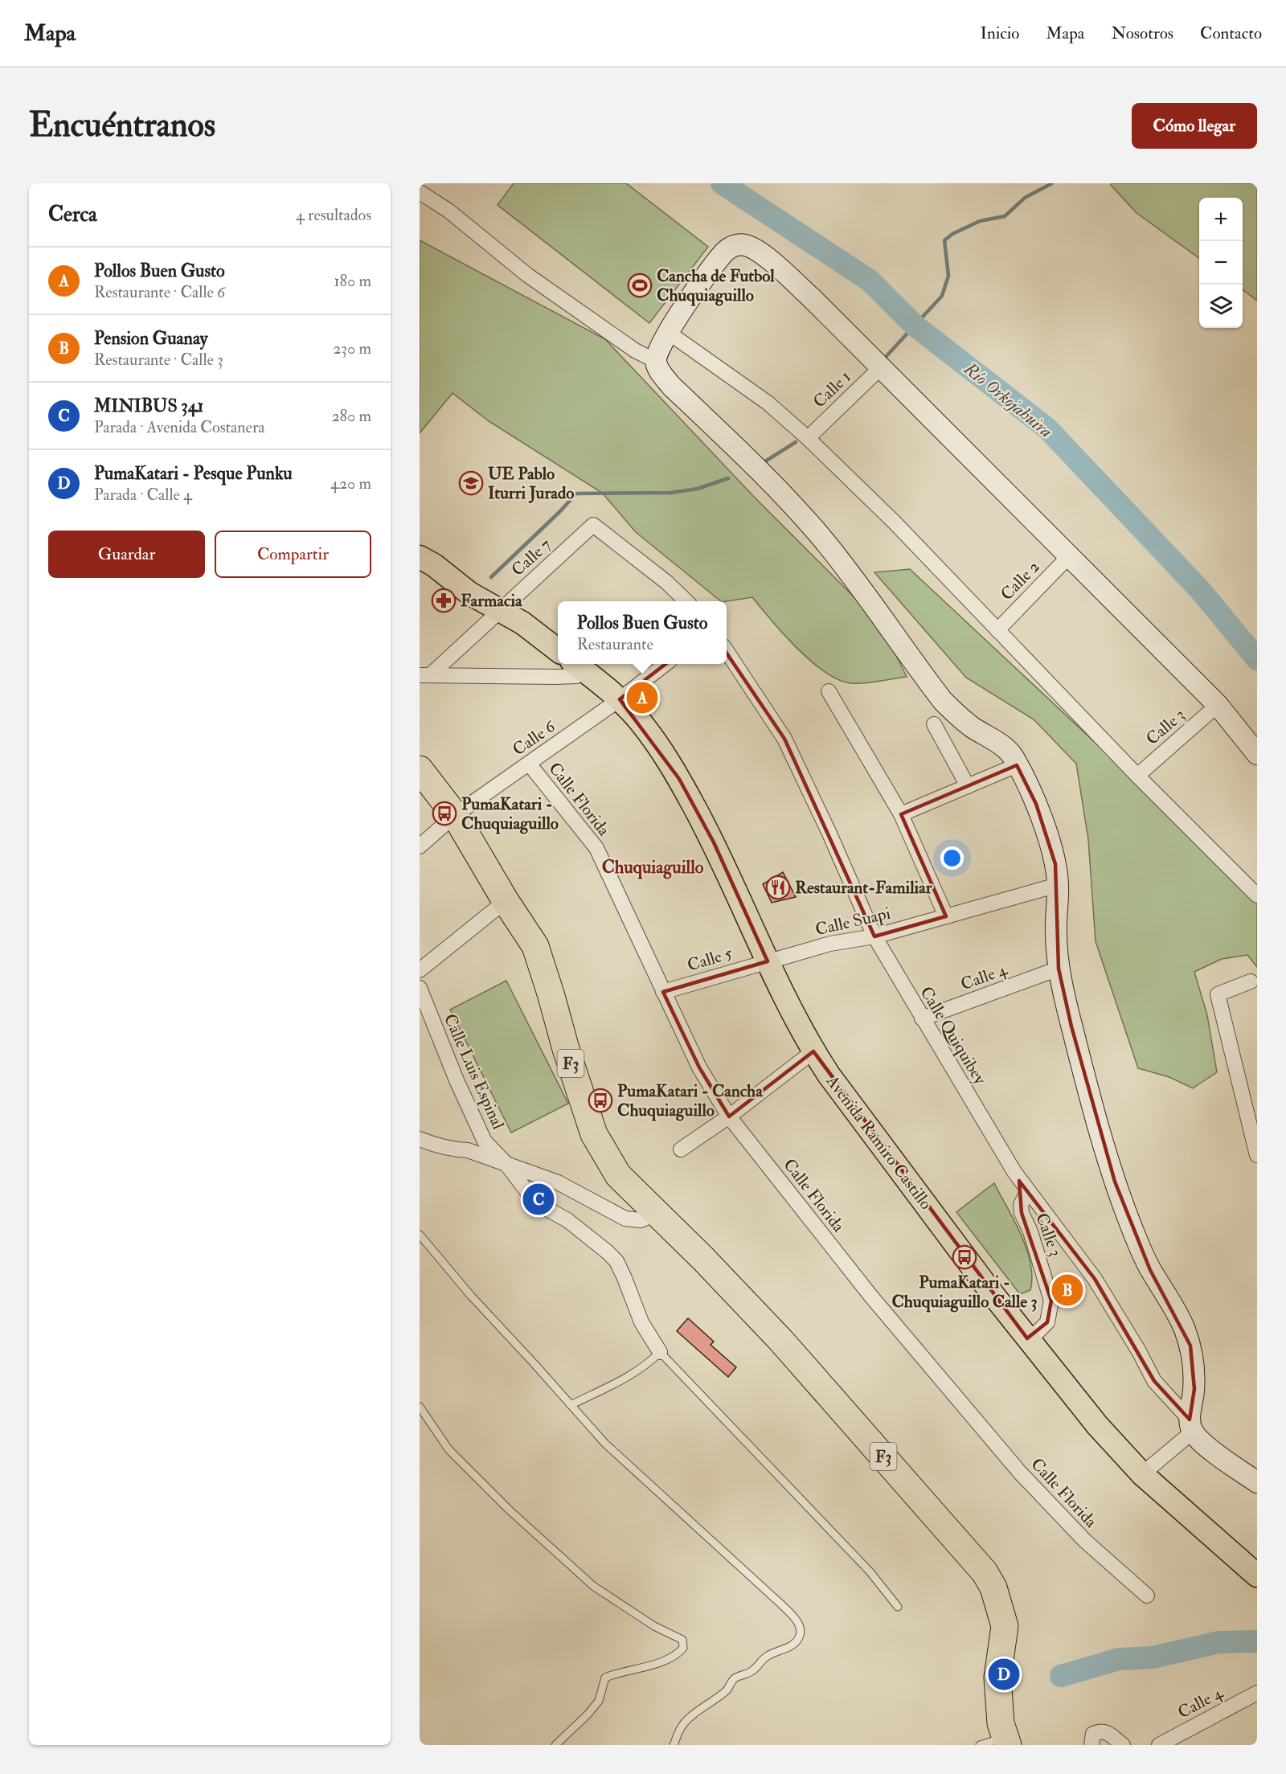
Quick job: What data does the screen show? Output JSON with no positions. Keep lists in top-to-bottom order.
{
  "streets": {
    "highway": ["F3"],
    "main road": ["Avenida Ramiro Castillo"],
    "street": [
      "Calle 1",
      "Calle 7",
      "Calle 2",
      "Calle 3",
      "Calle 6",
      "Calle Florida",
      "Calle Suapi",
      "Calle 5",
      "Calle 4",
      "Calle Quiquibey",
      "Calle Luis Espinal"
    ]
  },
  "crossings": [
    ["Calle 3", "Calle Quiquibey"],
    ["Calle 3", "Avenida Ramiro Castillo"],
    ["Calle 6", "Calle Florida"],
    ["Calle 6", "F3"],
    ["Calle 6", "Avenida Ramiro Castillo"],
    ["Calle Florida", "Calle 5"],
    ["Calle Suapi", "Calle 5"],
    ["Calle Suapi", "Calle Quiquibey"],
    ["Calle Suapi", "Avenida Ramiro Castillo"],
    ["Calle 5", "Avenida Ramiro Castillo"],
    ["Calle 4", "Calle Quiquibey"]
  ],
  "districts": ["Chuquiaguillo"],
  "water": ["Río Orkojahuira"],
  "places": {
    "sports": ["Cancha de Futbol Chuquiaguillo"],
    "school or university": ["UE Pablo Iturri Jurado"],
    "pharmacy": ["Farmacia"],
    "bus stop": ["PumaKatari - Chuquiaguillo", "PumaKatari - Cancha Chuquiaguillo", "PumaKatari - Chuquiaguillo Calle 3"],
    "restaurant": ["Restaurant-Familiar"]
  },
  "page": {
    "header": "Mapa",
    "nav": [
      "Inicio",
      "Mapa",
      "Nosotros",
      "Contacto"
    ],
    "buttons": [
      "Cómo llegar",
      ["Guardar", "Compartir"]
    ],
    "title": "Encuéntranos",
    "heading": ["Cerca", "4 resultados"],
    "map_buttons": ["+", "−"],
    "list": [
      {
        "mark": "A",
        "name": "Pollos Buen Gusto",
        "note": "Restaurante · Calle 6",
        "value": "180 m"
      },
      {
        "mark": "B",
        "name": "Pension Guanay",
        "note": "Restaurante · Calle 3",
        "value": "230 m"
      },
      {
        "mark": "C",
        "name": "MINIBUS 341",
        "note": "Parada · Avenida Costanera",
        "value": "280 m"
      },
      {
        "mark": "D",
        "name": "PumaKatari - Pesque Punku",
        "note": "Parada · Calle 4",
        "value": "420 m"
      }
    ],
    "popup": ["Pollos Buen Gusto", "Restaurante"],
    "pins": [
      "A",
      "C",
      "B",
      "D"
    ]
  }
}
